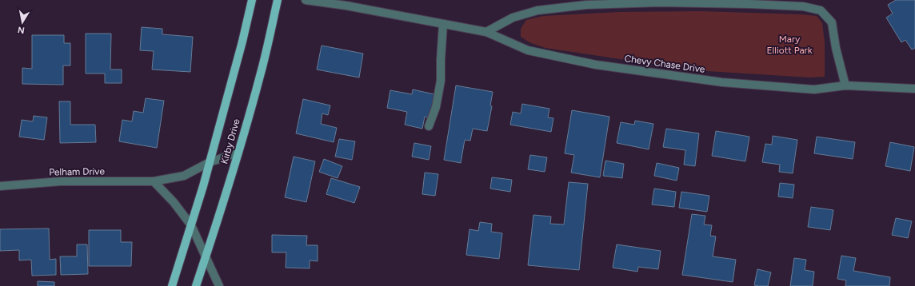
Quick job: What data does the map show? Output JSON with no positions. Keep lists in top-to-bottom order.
{
  "streets": {
    "main road": ["Kirby Drive"],
    "street": ["Chevy Chase Drive", "Pelham Drive"]
  },
  "crossings": [
    ["Kirby Drive", "Pelham Drive"]
  ],
  "parks": ["Mary Elliott Park"],
  "north": "bottom"
}
